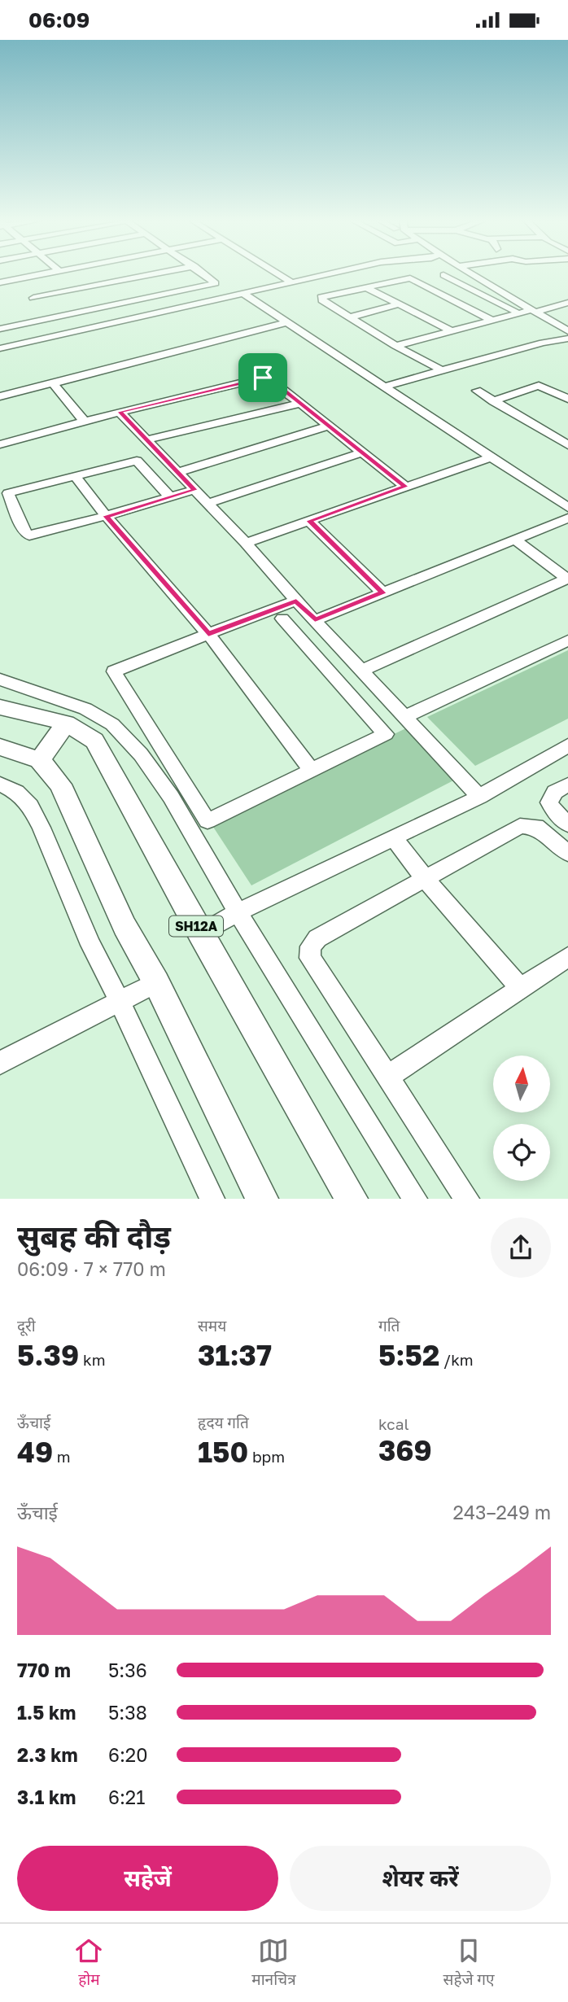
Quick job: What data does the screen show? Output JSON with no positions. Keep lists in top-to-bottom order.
{
  "streets": {
    "main road": ["SH12A"]
  },
  "north": "top",
  "page": {
    "status": "06:09",
    "heading": ["सुबह की दौड़", "06:09 · 7 × 770 m"],
    "stats": [
      ["दूरी", "5.39 km"],
      ["समय", "31:37"],
      ["गति", "5:52 /km"],
      ["ऊँचाई", "49 m"],
      ["हृदय गति", "150 bpm"],
      ["kcal", "369"]
    ],
    "chart": ["ऊँचाई", "243–249 m"],
    "list": [
      {
        "name": "770 m",
        "note": "5:36"
      },
      {
        "name": "1.5 km",
        "note": "5:38"
      },
      {
        "name": "2.3 km",
        "note": "6:20"
      },
      {
        "name": "3.1 km",
        "note": "6:21"
      }
    ],
    "buttons": ["सहेजें", "शेयर करें"],
    "tabs": ["होम", "मानचित्र", "सहेजे गए"]
  }
}
